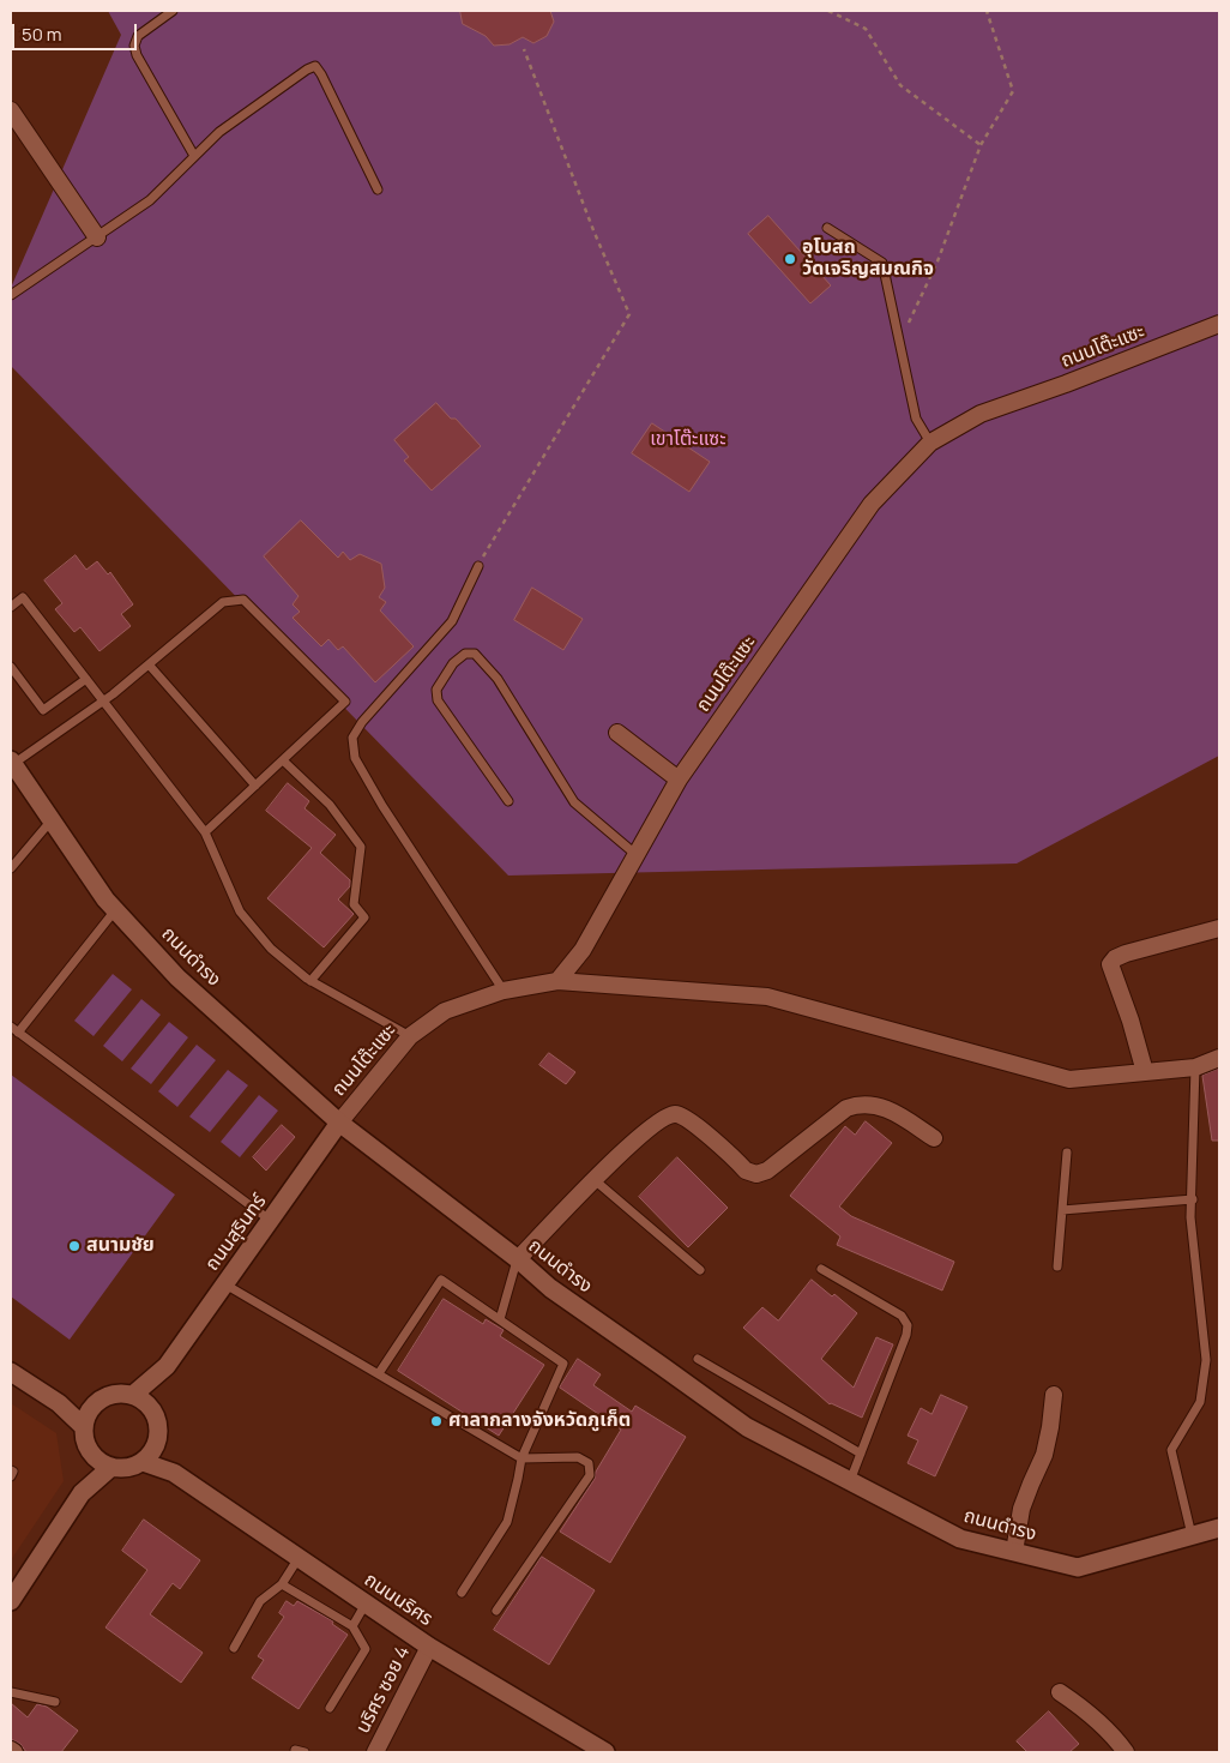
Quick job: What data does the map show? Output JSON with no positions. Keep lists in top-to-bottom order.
{
  "streets": {
    "street": [
      "ถนนโต๊ะแซะ",
      "ถนนดำรง",
      "ถนนสุรินทร์",
      "ถนนนริศร",
      "นริศร ซอย 4"
    ]
  },
  "crossings": [
    ["ถนนโต๊ะแซะ", "ถนนดำรง"],
    ["ถนนโต๊ะแซะ", "ถนนสุรินทร์"],
    ["ถนนดำรง", "ถนนสุรินทร์"],
    ["ถนนสุรินทร์", "ถนนนริศร"],
    ["ถนนนริศร", "นริศร ซอย 4"]
  ],
  "parks": ["เขาโต๊ะแซะ"],
  "places": ["อุโบสถ วัดเจริญสมณกิจ", "สนามชัย", "ศาลากลางจังหวัดภูเก็ต"],
  "scale_bar": "50 m"
}
